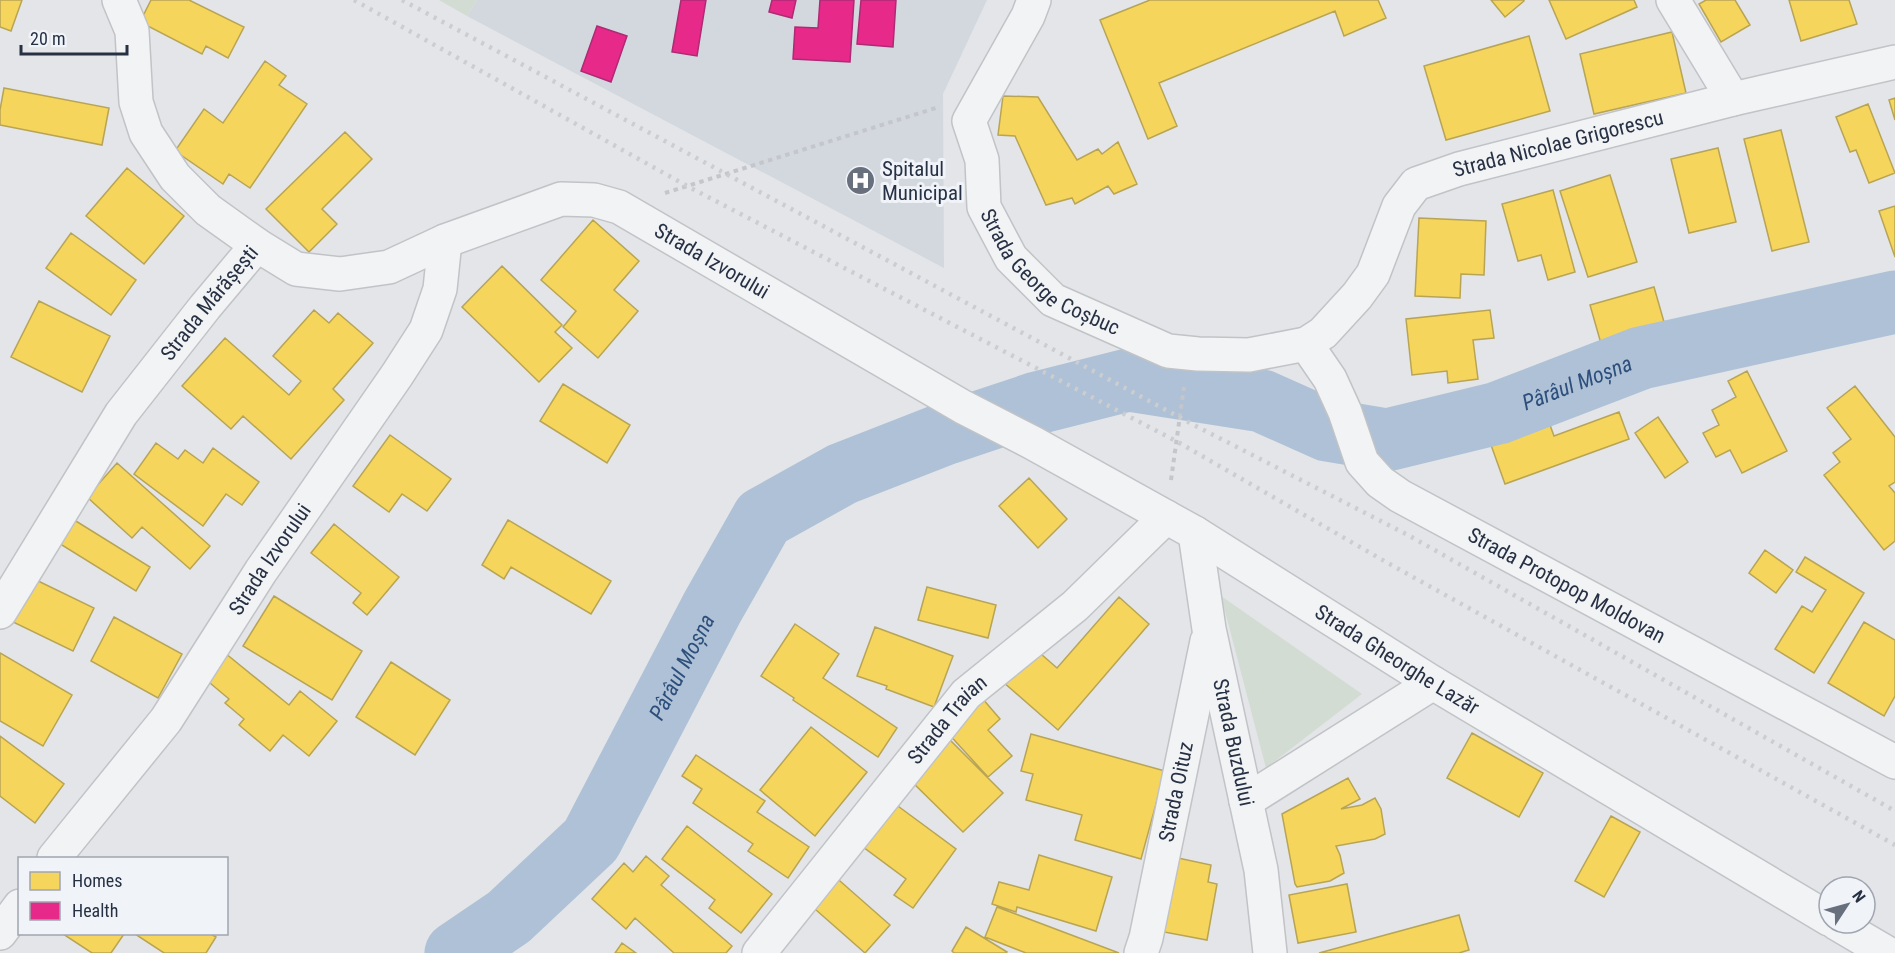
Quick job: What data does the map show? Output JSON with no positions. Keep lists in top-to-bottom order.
{
  "streets": {
    "street": [
      "Strada Nicolae Grigorescu",
      "Strada Izvorului",
      "Strada George Coșbuc",
      "Strada Mărășești",
      "Strada Protopop Moldovan",
      "Strada Gheorghe Lazăr",
      "Strada Traian",
      "Strada Buzdului",
      "Strada Oituz"
    ]
  },
  "crossings": [
    ["Strada Nicolae Grigorescu", "Strada George Coșbuc"],
    ["Strada Nicolae Grigorescu", "Strada Protopop Moldovan"],
    ["Strada Izvorului", "Strada Mărășești"],
    ["Strada Izvorului", "Strada Gheorghe Lazăr"],
    ["Strada George Coșbuc", "Strada Protopop Moldovan"],
    ["Strada Gheorghe Lazăr", "Strada Traian"],
    ["Strada Gheorghe Lazăr", "Strada Buzdului"],
    ["Strada Buzdului", "Strada Oituz"]
  ],
  "water": ["Pârâul Moșna"],
  "places": {
    "hospital": ["Spitalul Municipal"]
  },
  "legend": ["Homes", "Health"],
  "scale_bar": "20 m",
  "north": "top right"
}
